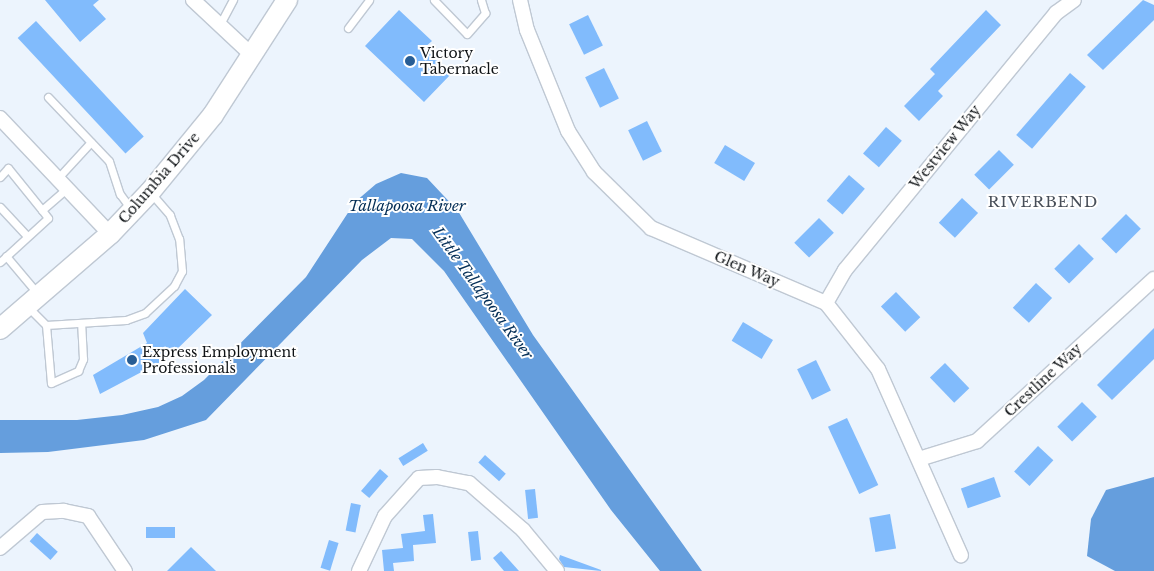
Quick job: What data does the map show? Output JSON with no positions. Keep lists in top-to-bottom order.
{
  "streets": {
    "main road": ["Columbia Drive"],
    "street": ["Westview Way", "Glen Way", "Crestline Way"]
  },
  "crossings": [
    ["Westview Way", "Glen Way"],
    ["Glen Way", "Crestline Way"]
  ],
  "districts": ["RIVERBEND"],
  "water": ["Tallapoosa River", "Little Tallapoosa River"],
  "places": ["Victory Tabernacle", "Express Employment Professionals"]
}
